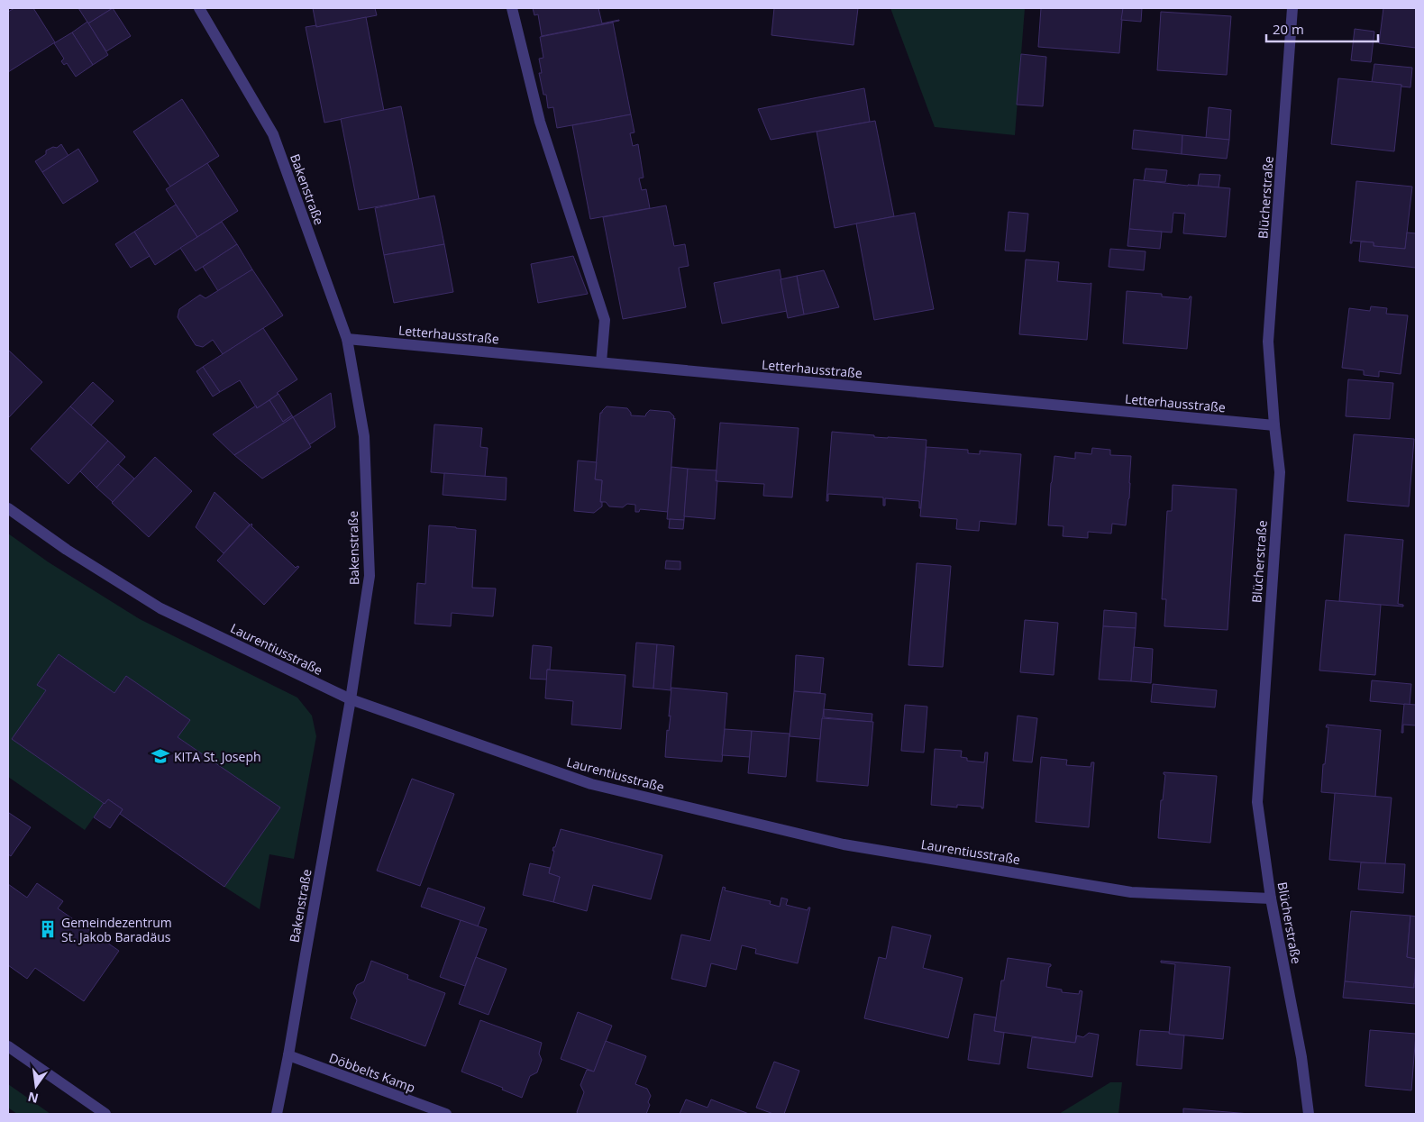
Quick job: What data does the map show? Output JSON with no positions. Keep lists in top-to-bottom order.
{
  "streets": {
    "street": [
      "Bakenstraße",
      "Blücherstraße",
      "Letterhausstraße",
      "Laurentiusstraße",
      "Döbbelts Kamp"
    ]
  },
  "crossings": [
    ["Bakenstraße", "Letterhausstraße"],
    ["Bakenstraße", "Laurentiusstraße"],
    ["Bakenstraße", "Döbbelts Kamp"],
    ["Blücherstraße", "Letterhausstraße"],
    ["Blücherstraße", "Laurentiusstraße"]
  ],
  "places": {
    "school or university": ["KITA St. Joseph"],
    "building": ["Gemeindezentrum St. Jakob Baradäus"]
  },
  "scale_bar": "20 m",
  "north": "bottom"
}
